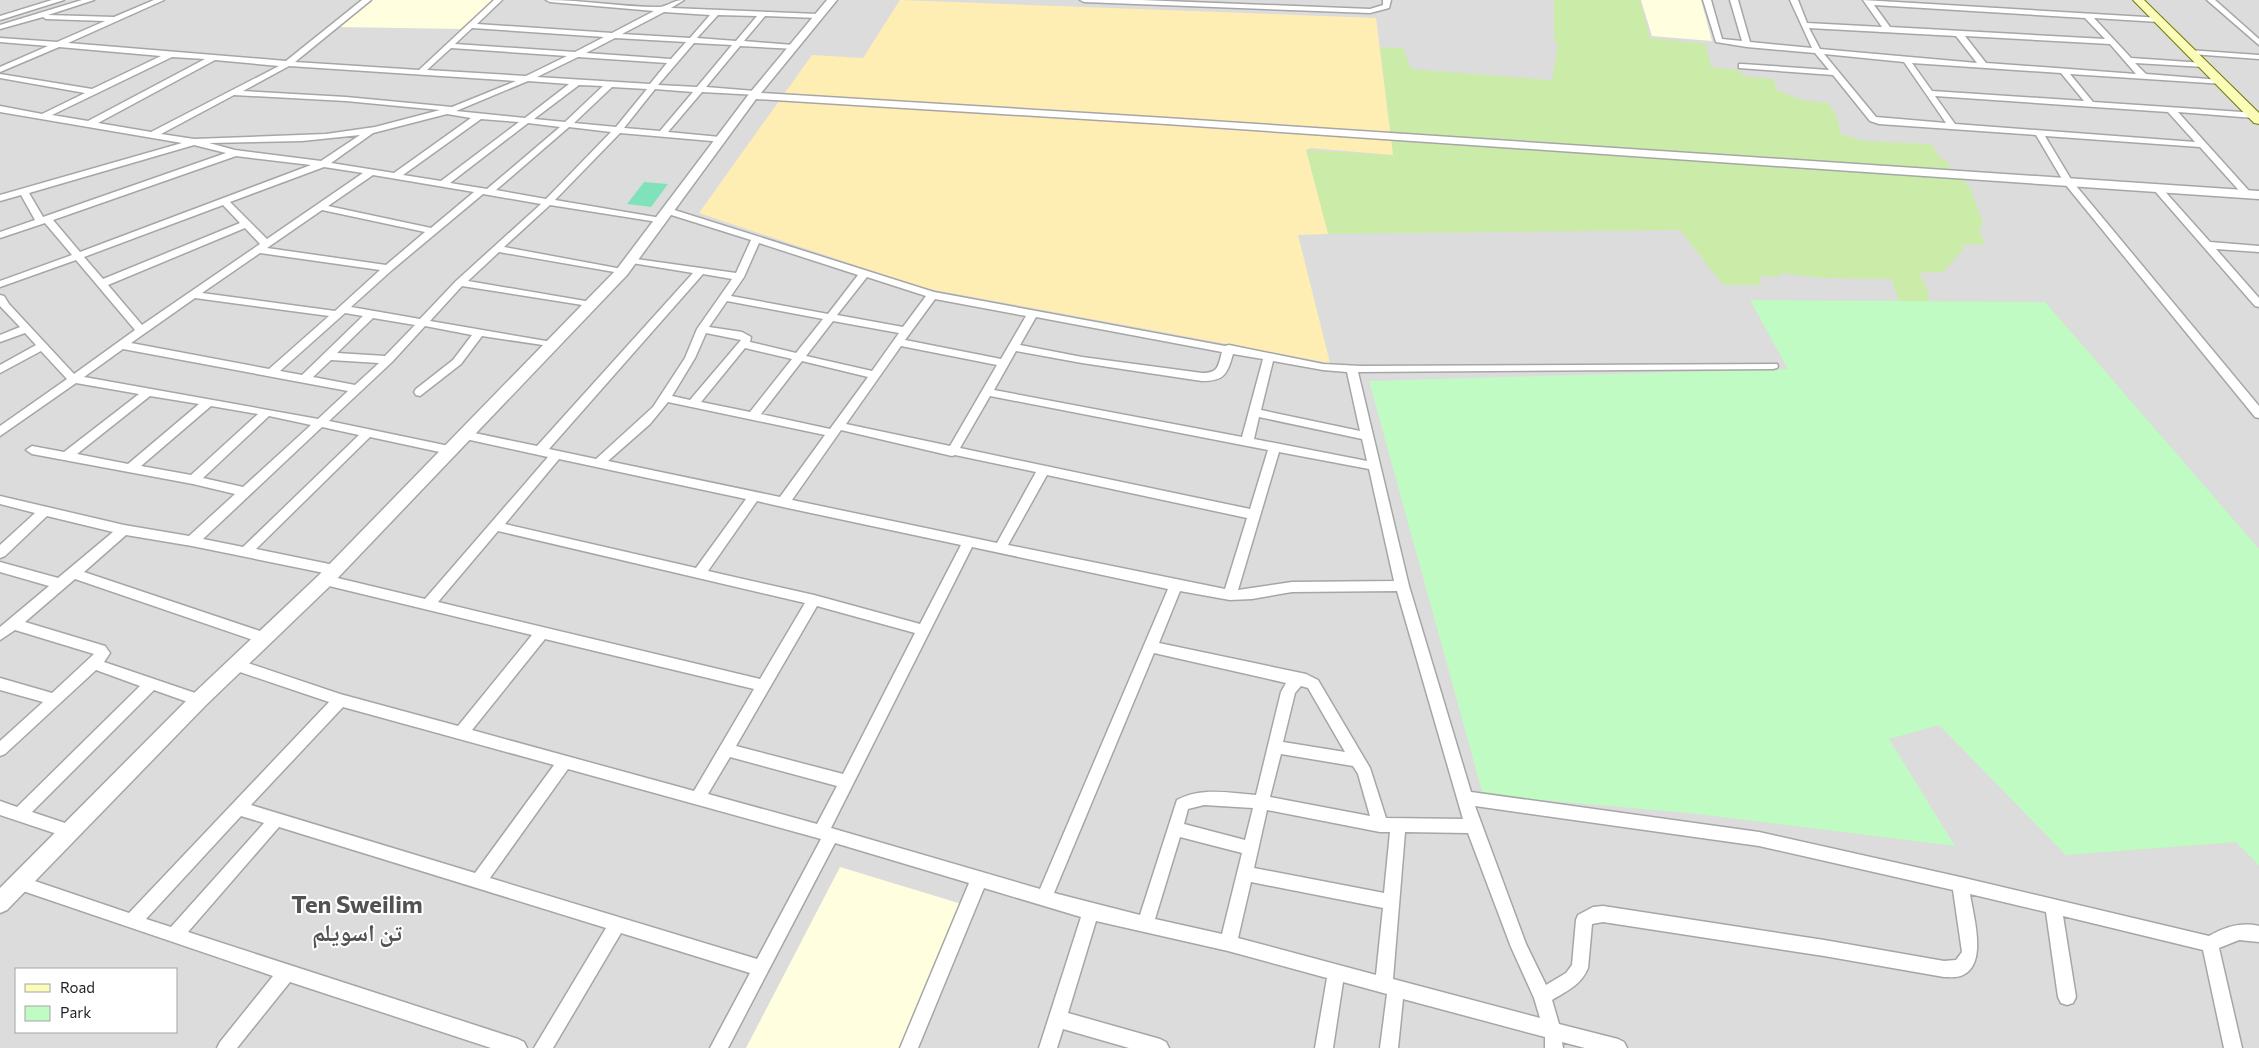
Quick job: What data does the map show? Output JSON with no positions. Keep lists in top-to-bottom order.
{
  "districts": ["Ten Sweilim تن اسويلم"],
  "legend": ["Road", "Park"]
}
